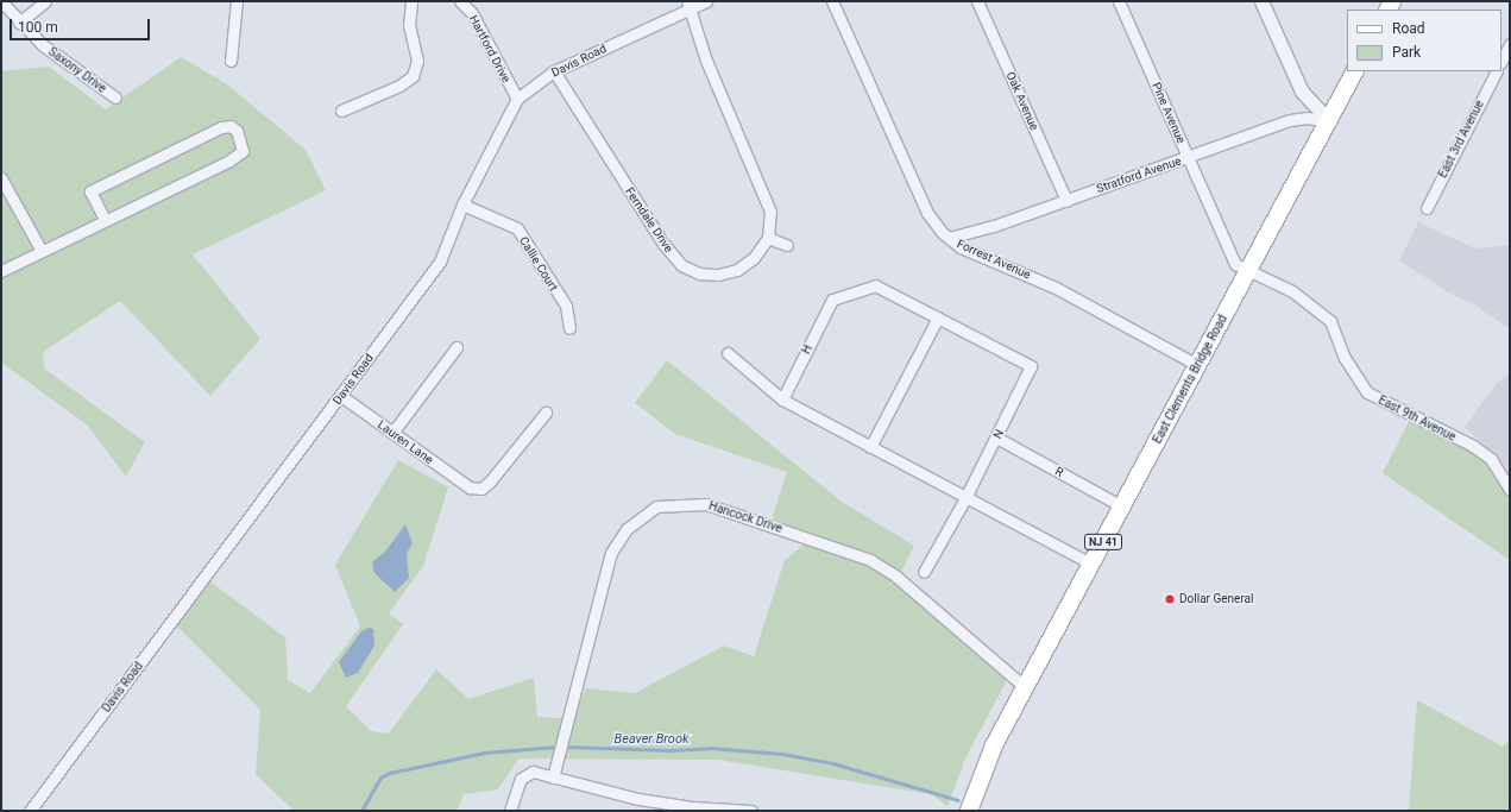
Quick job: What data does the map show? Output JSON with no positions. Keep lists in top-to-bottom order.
{
  "streets": {
    "main road": ["East Clements Bridge Road", "NJ 41"],
    "street": [
      "Hartford Drive",
      "Davis Road",
      "Saxony Drive",
      "Oak Avenue",
      "Pine Avenue",
      "East 3rd Avenue",
      "Stratford Avenue",
      "Ferndale Drive",
      "Forrest Avenue",
      "Callie Court",
      "H",
      "East 9th Avenue",
      "N",
      "Lauren Lane",
      "R",
      "Hancock Drive"
    ]
  },
  "crossings": [
    ["Hartford Drive", "Davis Road"],
    ["Davis Road", "Ferndale Drive"],
    ["Davis Road", "Callie Court"],
    ["Davis Road", "Lauren Lane"],
    ["Oak Avenue", "Stratford Avenue"],
    ["Pine Avenue", "Stratford Avenue"],
    ["Pine Avenue", "East Clements Bridge Road"],
    ["Pine Avenue", "East 9th Avenue"],
    ["Stratford Avenue", "Forrest Avenue"],
    ["Stratford Avenue", "East Clements Bridge Road"],
    ["Forrest Avenue", "East Clements Bridge Road"],
    ["H", "N"],
    ["East Clements Bridge Road", "East 9th Avenue"],
    ["East Clements Bridge Road", "R"],
    ["East Clements Bridge Road", "Hancock Drive"],
    ["East Clements Bridge Road", "NJ 41"],
    ["N", "R"],
    ["Hancock Drive", "NJ 41"]
  ],
  "water": ["Beaver Brook"],
  "places": ["Dollar General"],
  "legend": ["Road", "Park"],
  "scale_bar": "100 m"
}
